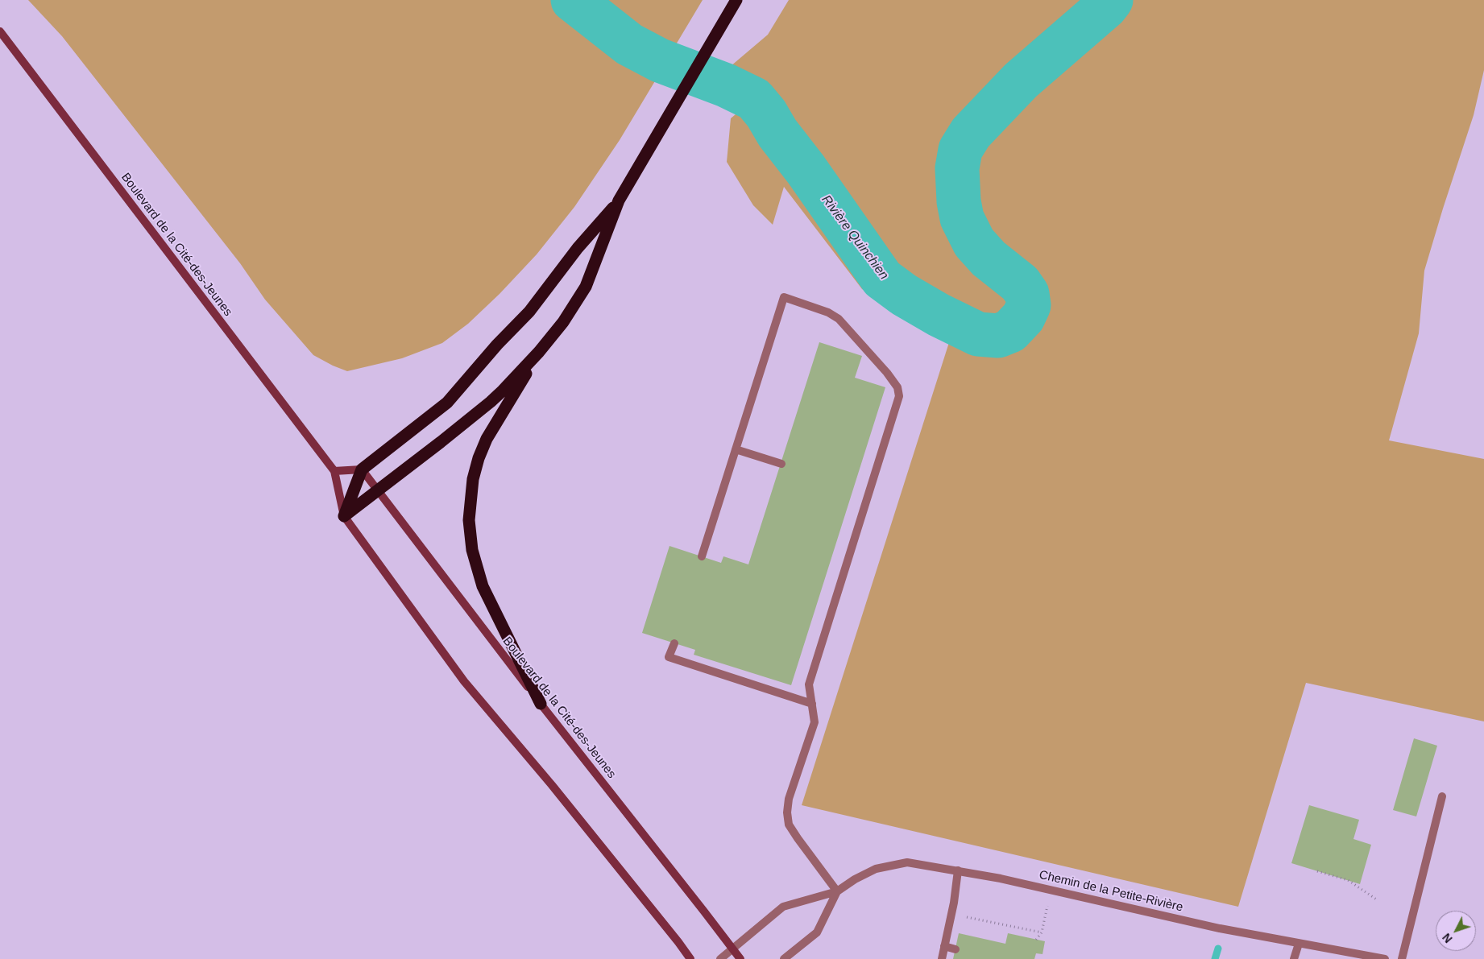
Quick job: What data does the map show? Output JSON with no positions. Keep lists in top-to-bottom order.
{
  "streets": {
    "main road": ["Boulevard de la Cité-des-Jeunes"],
    "street": ["Chemin de la Petite-Rivière"]
  },
  "crossings": [
    ["Boulevard de la Cité-des-Jeunes", "Chemin de la Petite-Rivière"]
  ],
  "water": ["Rivière Quinchien"],
  "north": "bottom left"
}
